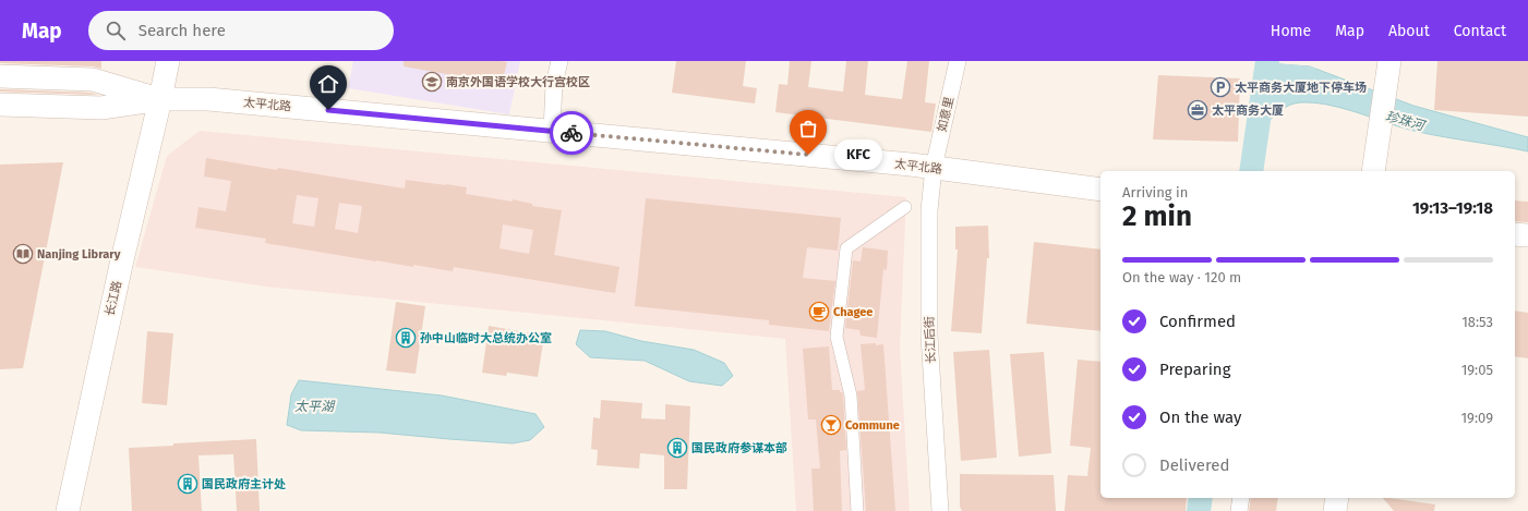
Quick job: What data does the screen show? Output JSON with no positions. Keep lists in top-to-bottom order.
{
  "streets": {
    "main road": ["太平北路", "长江路"],
    "street": ["如意里", "长江后街"]
  },
  "crossings": [
    ["太平北路", "如意里"],
    ["太平北路", "长江路"],
    ["太平北路", "长江后街"],
    ["如意里", "长江后街"]
  ],
  "water": ["珍珠河", "太平湖"],
  "places": {
    "school or university": ["南京外国语学校大行宫校区"],
    "parking": ["太平商务大厦地下停车场"],
    "office": ["太平商务大厦"],
    "other": ["KFC"],
    "library": ["Nanjing Library"],
    "cafe": ["Chagee"],
    "building": ["孙中山临时大总统办公室", "国民政府参谋本部", "国民政府主计处"],
    "bar": ["Commune"]
  },
  "page": {
    "header": "Map",
    "search": "Search here",
    "nav": [
      "Home",
      "Map",
      "About",
      "Contact"
    ],
    "bubble": "KFC",
    "heading": ["2 min", "Arriving in", "19:13–19:18"],
    "bar": "On the way · 120 m",
    "list": [
      ["Confirmed", "18:53"],
      ["Preparing", "19:05"],
      ["On the way", "19:09"],
      "Delivered"
    ]
  }
}
